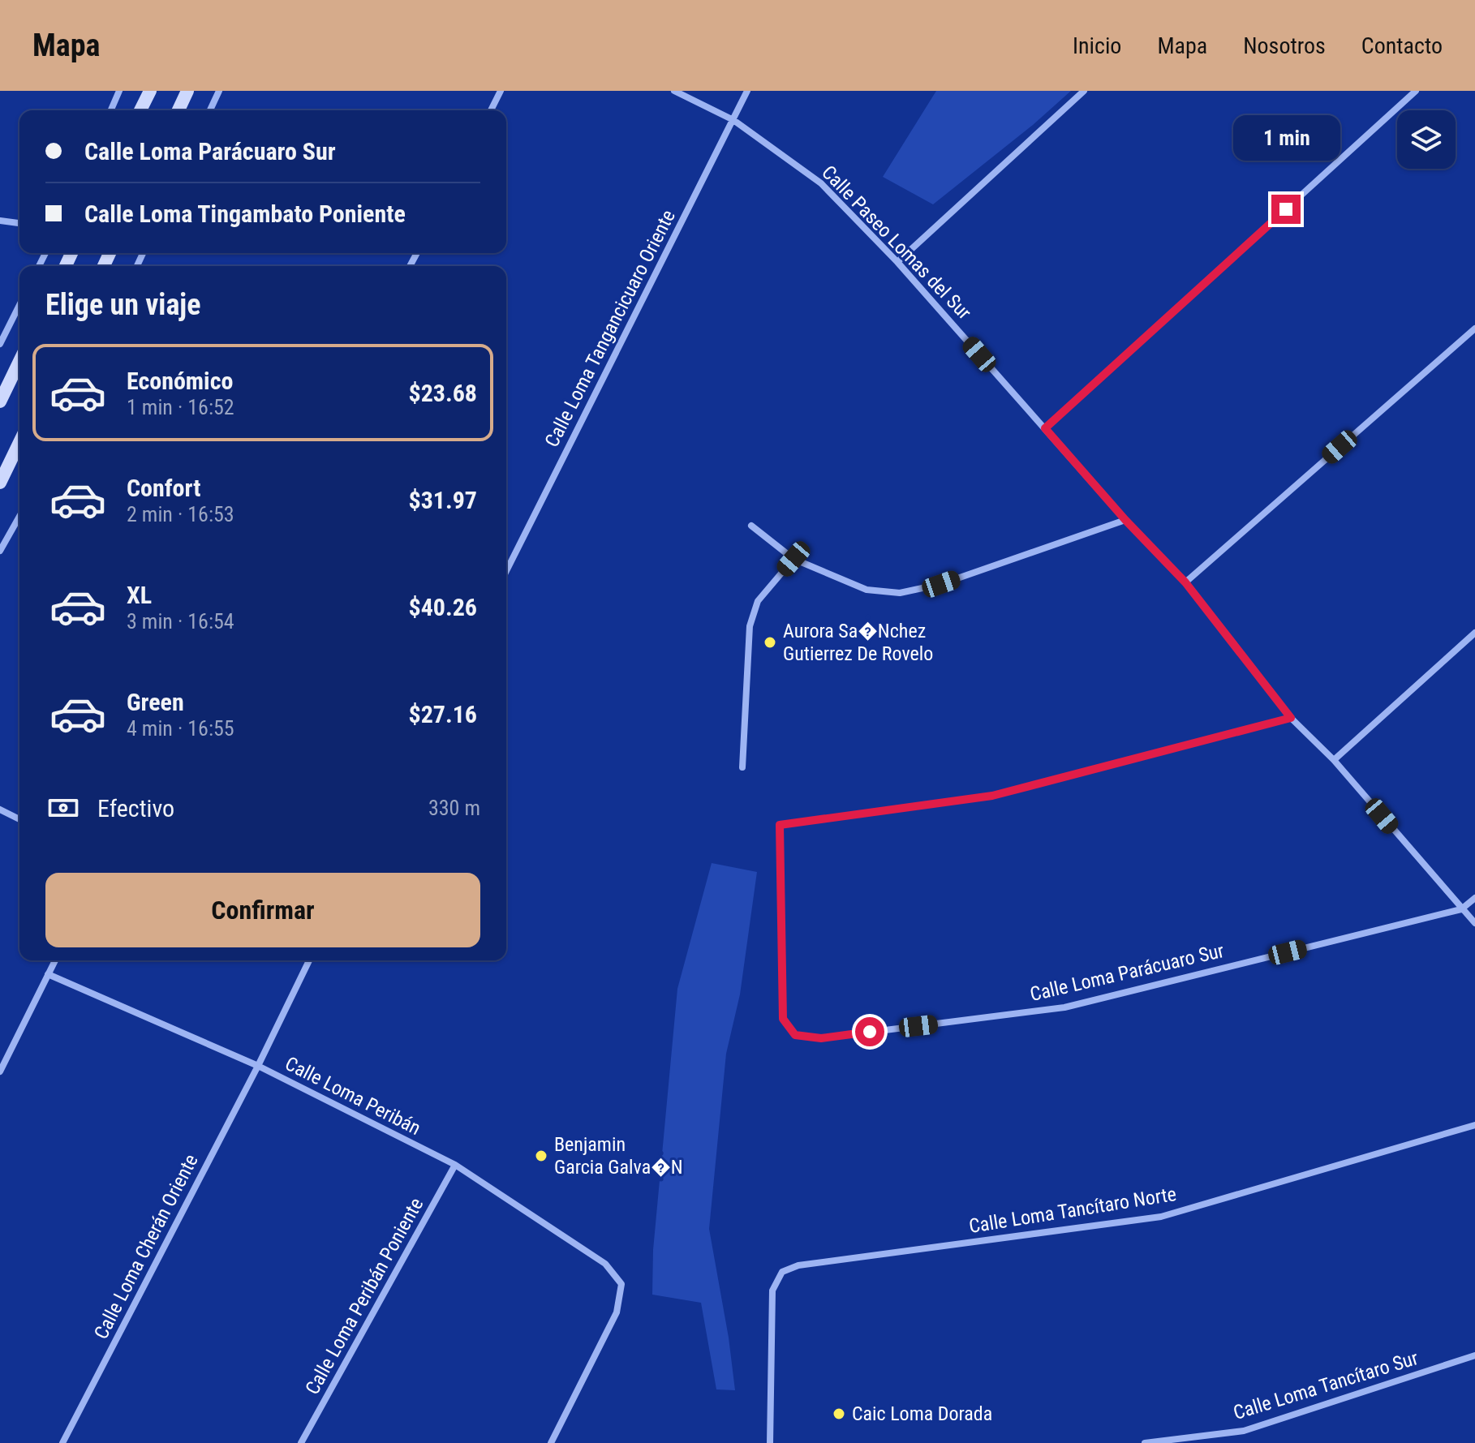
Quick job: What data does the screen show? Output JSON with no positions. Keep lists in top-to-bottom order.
{
  "streets": {
    "street": [
      "Calle Paseo Lomas del Sur",
      "Calle Loma Tangancicuaro Oriente",
      "Calle Loma Parácuaro Sur",
      "Calle Loma Peribán",
      "Calle Loma Tancítaro Norte",
      "Calle Loma Cherán Oriente",
      "Calle Loma Peribán Poniente",
      "Calle Loma Tancítaro Sur"
    ]
  },
  "crossings": [
    ["Calle Paseo Lomas del Sur", "Calle Loma Tangancicuaro Oriente"],
    ["Calle Paseo Lomas del Sur", "Calle Loma Parácuaro Sur"],
    ["Calle Loma Peribán", "Calle Loma Cherán Oriente"],
    ["Calle Loma Peribán", "Calle Loma Peribán Poniente"]
  ],
  "places": ["Aurora Sa�Nchez Gutierrez De Rovelo", "Benjamin Garcia Galva�N", "Caic Loma Dorada"],
  "page": {
    "header": "Mapa",
    "nav": [
      "Inicio",
      "Mapa",
      "Nosotros",
      "Contacto"
    ],
    "banner": ["Calle Loma Parácuaro Sur", "Calle Loma Tingambato Poniente"],
    "bubble": "1 min",
    "heading": "Elige un viaje",
    "list": [
      {
        "name": "Económico",
        "note": "1 min · 16:52",
        "value": "$23.68"
      },
      {
        "name": "Confort",
        "note": "2 min · 16:53",
        "value": "$31.97"
      },
      {
        "name": "XL",
        "note": "3 min · 16:54",
        "value": "$40.26"
      },
      {
        "name": "Green",
        "note": "4 min · 16:55",
        "value": "$27.16"
      }
    ],
    "pay": ["Efectivo", "330 m"],
    "buttons": "Confirmar"
  }
}
